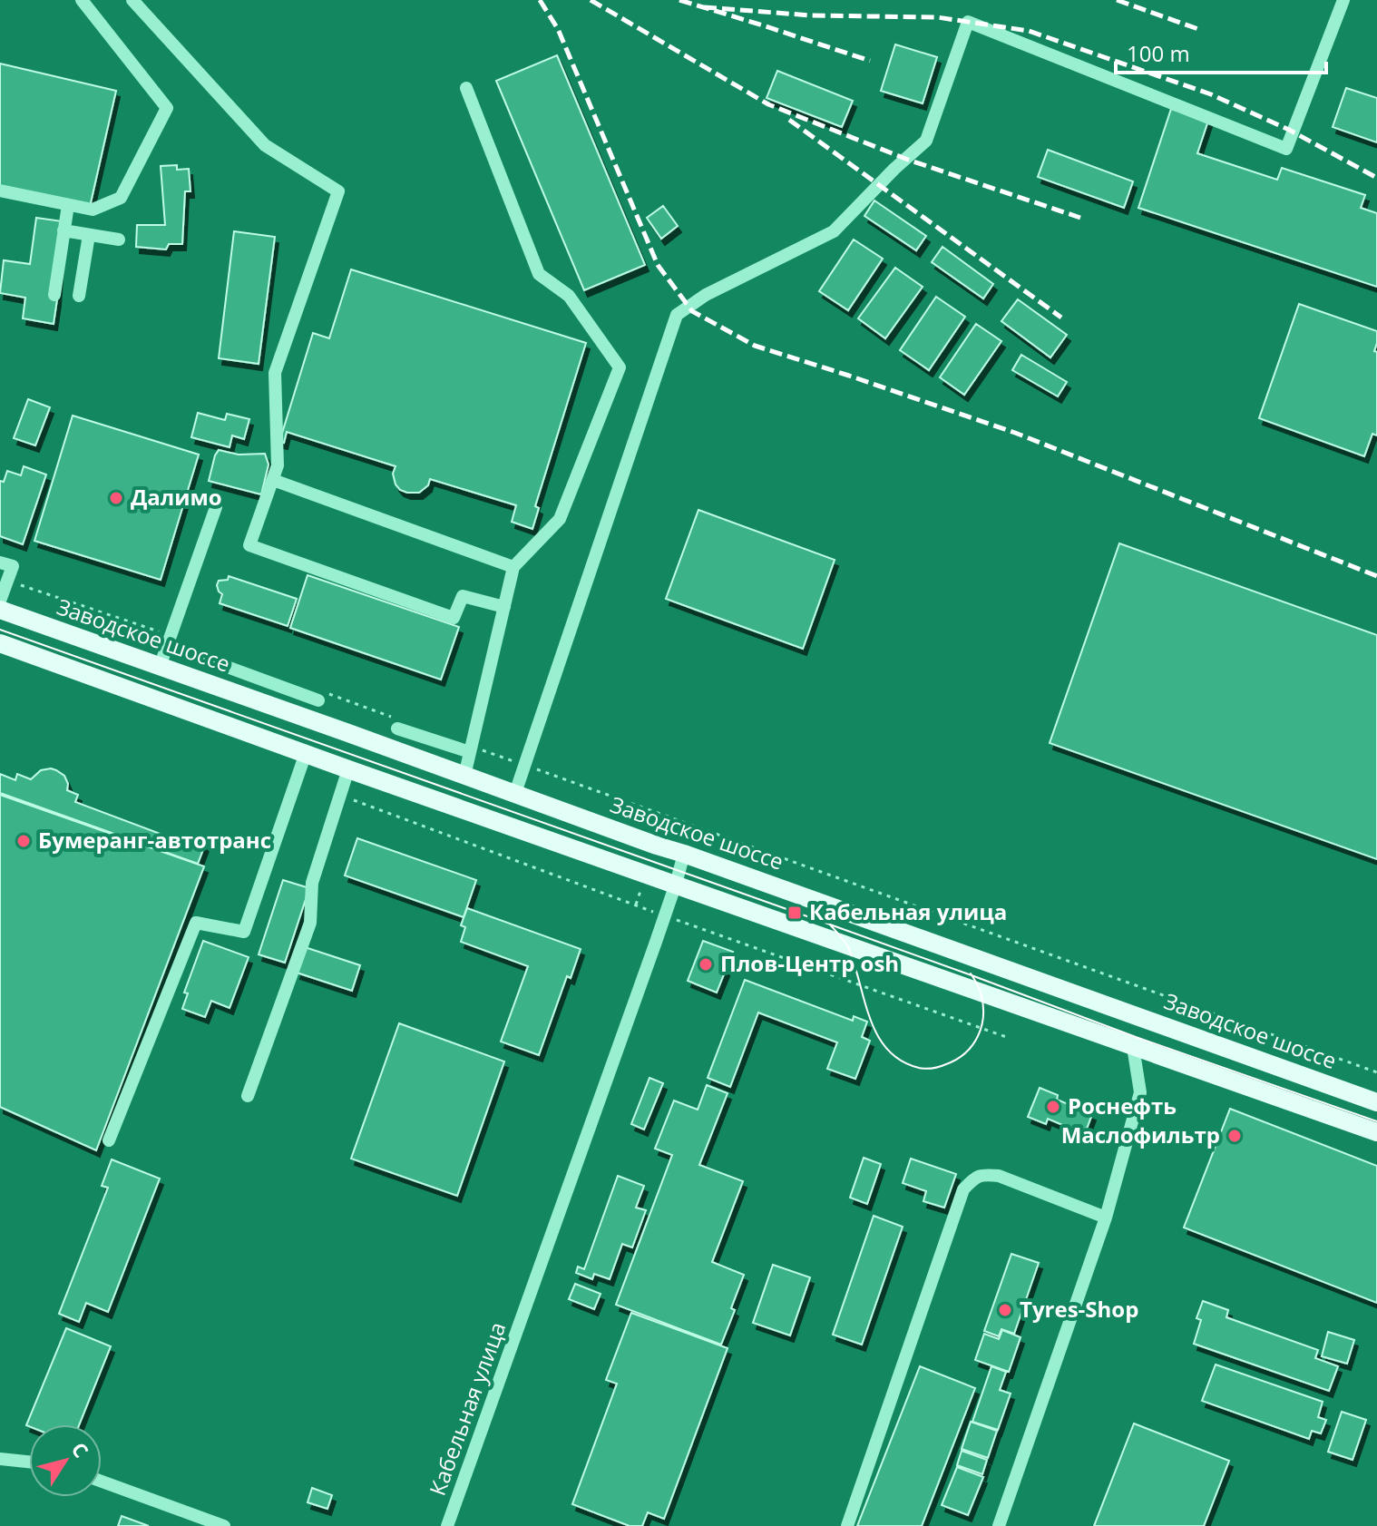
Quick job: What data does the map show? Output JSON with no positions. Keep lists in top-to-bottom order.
{
  "streets": {
    "main road": ["Заводское шоссе"],
    "street": ["Кабельная улица"]
  },
  "crossings": [
    ["Заводское шоссе", "Кабельная улица"]
  ],
  "places": {
    "other": [
      "Далимо",
      "Бумеранг-автотранс",
      "Плов-Центр osh",
      "Роснефть",
      "Маслофильтр",
      "Tyres-Shop"
    ],
    "transit": ["Кабельная улица"]
  },
  "scale_bar": "100 m",
  "north": "top right"
}
